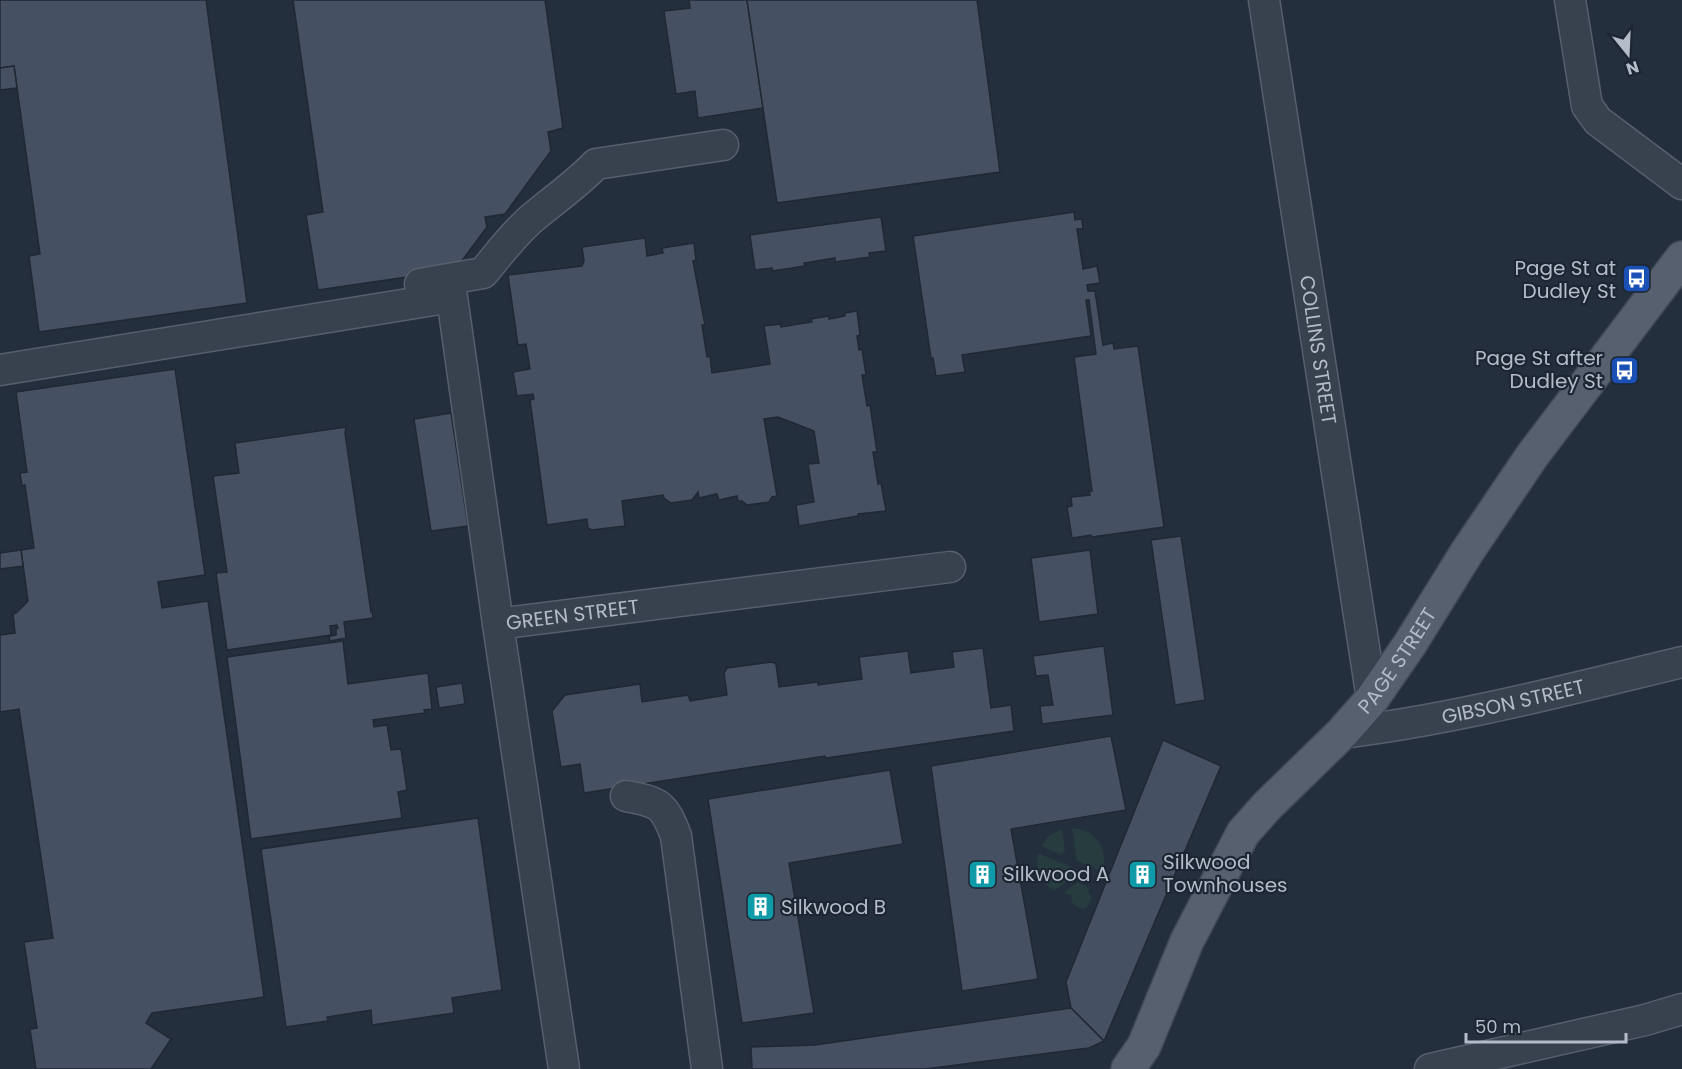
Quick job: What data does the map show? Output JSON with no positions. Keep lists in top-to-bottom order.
{
  "streets": {
    "main road": ["PAGE STREET"],
    "street": ["COLLINS STREET", "GREEN STREET", "GIBSON STREET"]
  },
  "crossings": [
    ["COLLINS STREET", "PAGE STREET"],
    ["PAGE STREET", "GIBSON STREET"]
  ],
  "places": {
    "bus stop": ["Page St at Dudley St", "Page St after Dudley St"],
    "building": ["Silkwood A", "Silkwood Townhouses", "Silkwood B"]
  },
  "scale_bar": "50 m",
  "north": "bottom"
}
